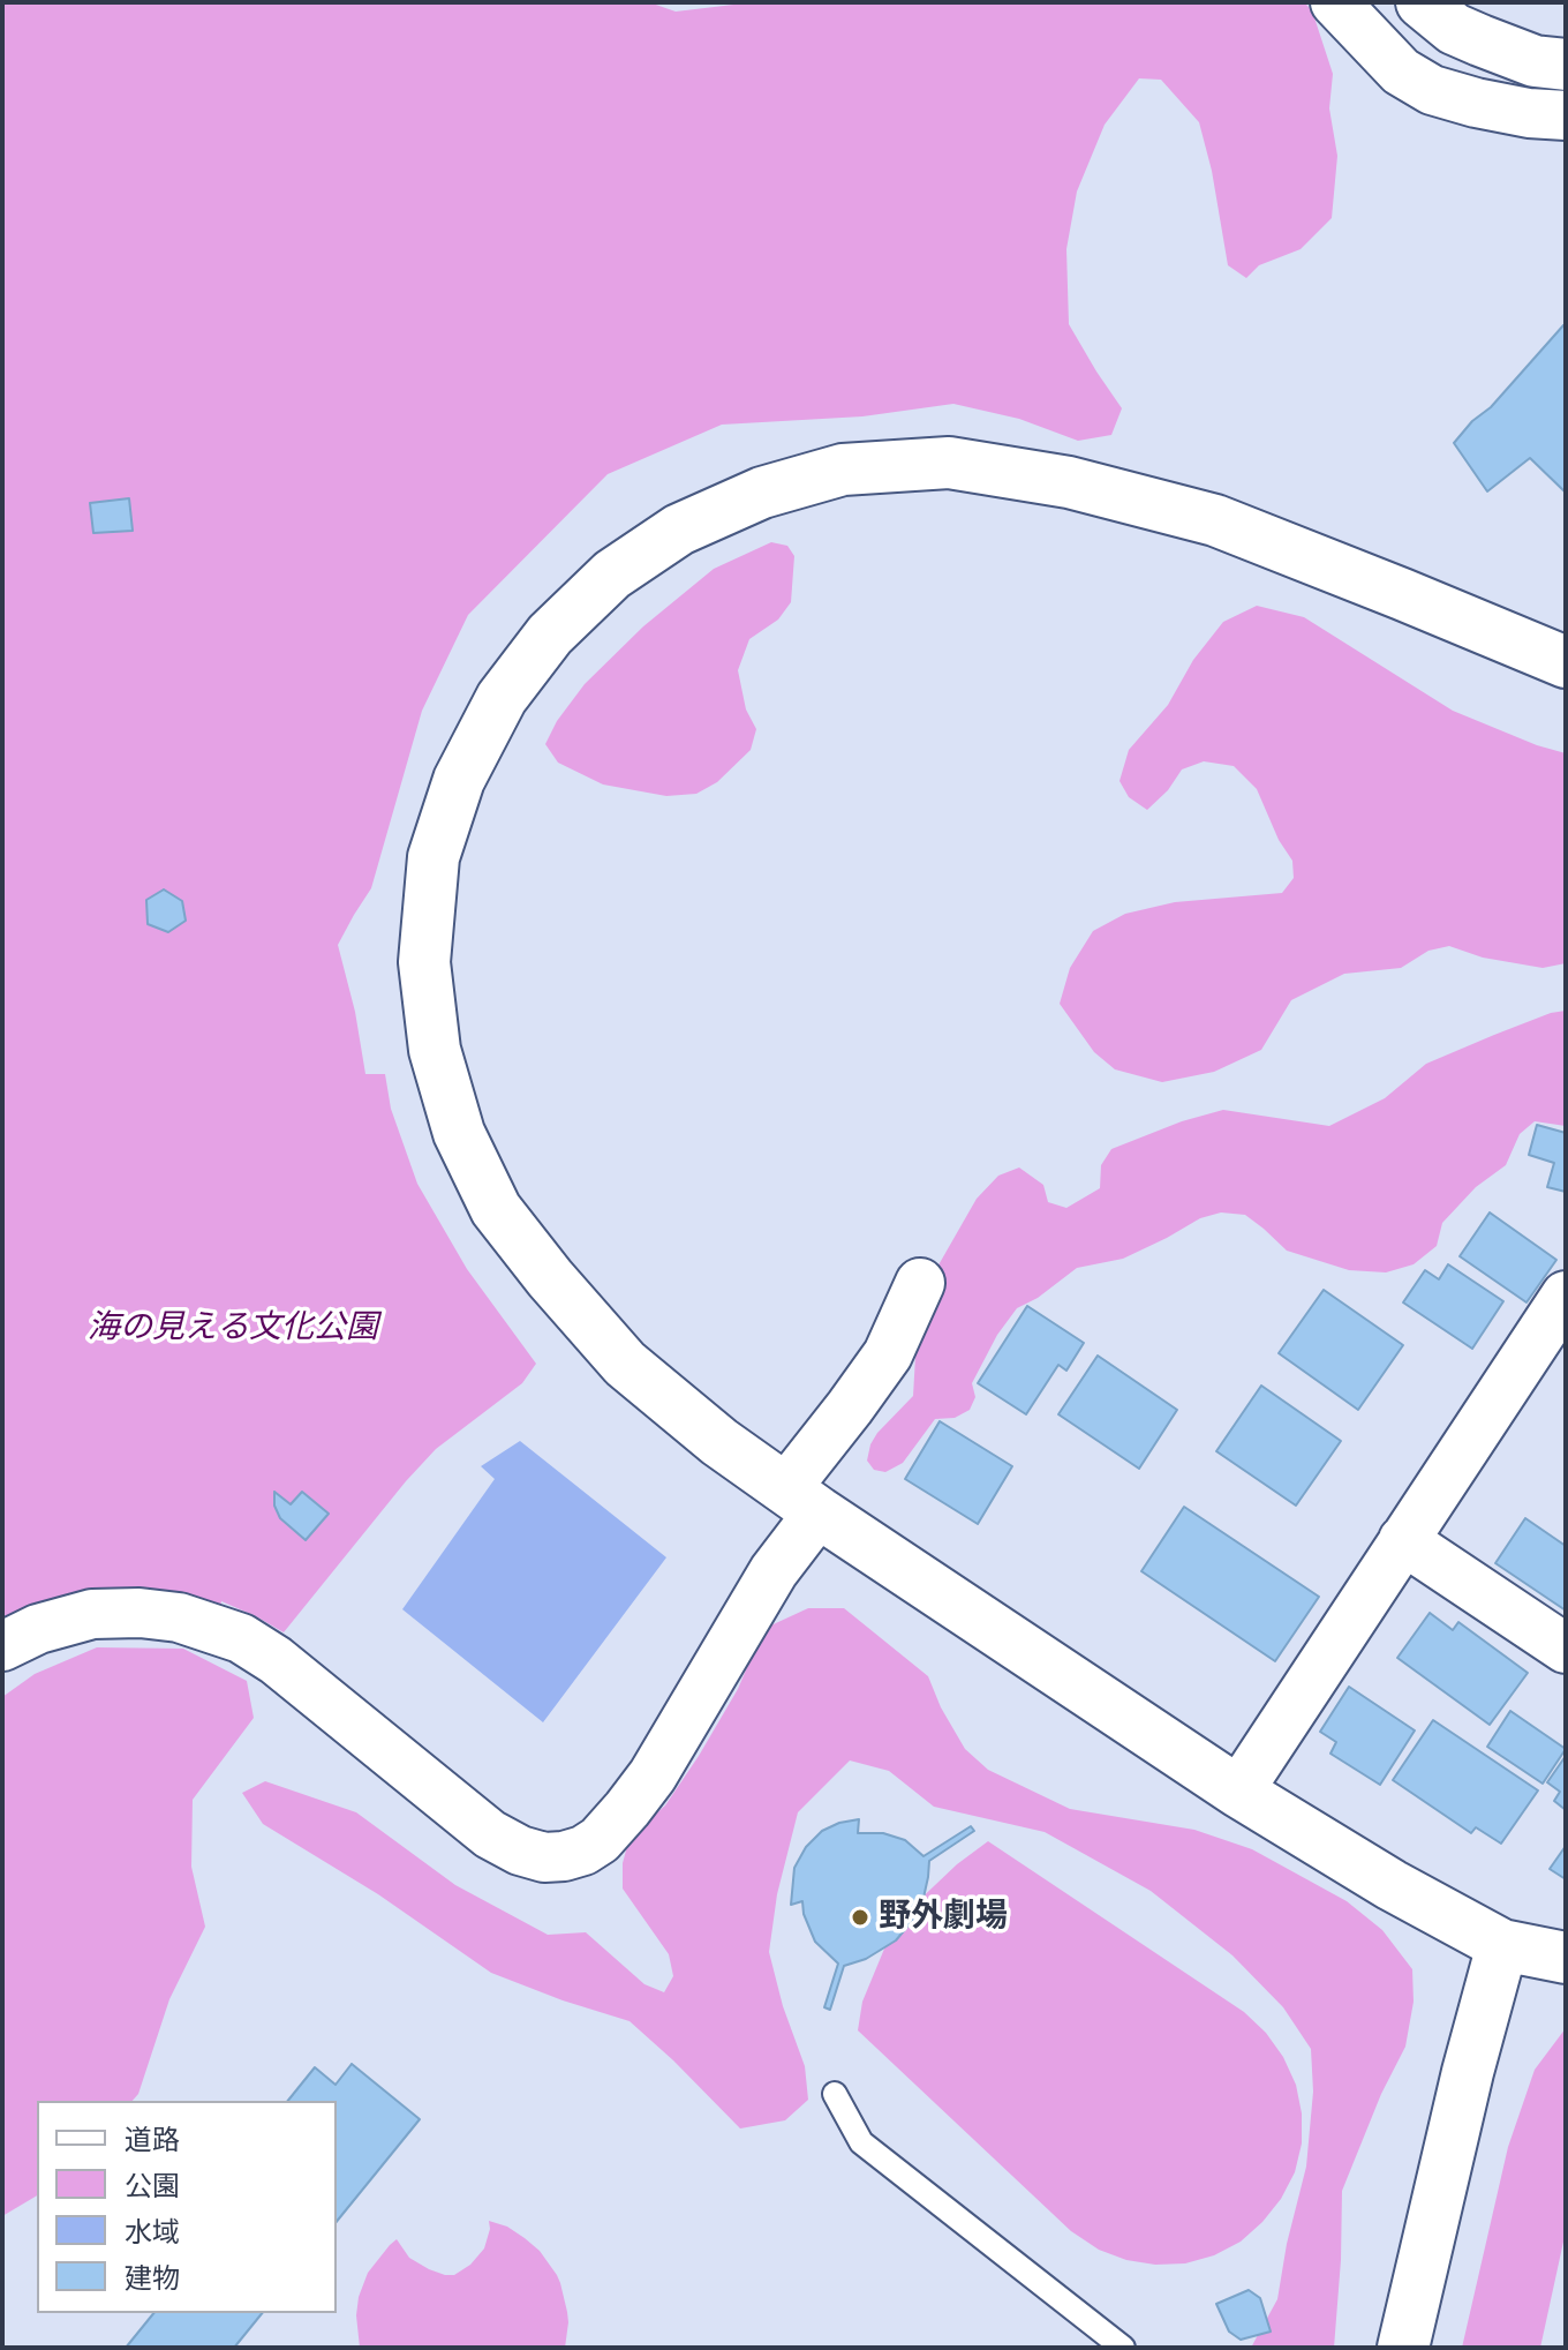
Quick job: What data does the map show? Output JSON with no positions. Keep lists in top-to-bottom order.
{
  "parks": ["海の見える文化公園"],
  "places": ["野外劇場"],
  "legend": [
    "道路",
    "公園",
    "水域",
    "建物"
  ]
}
